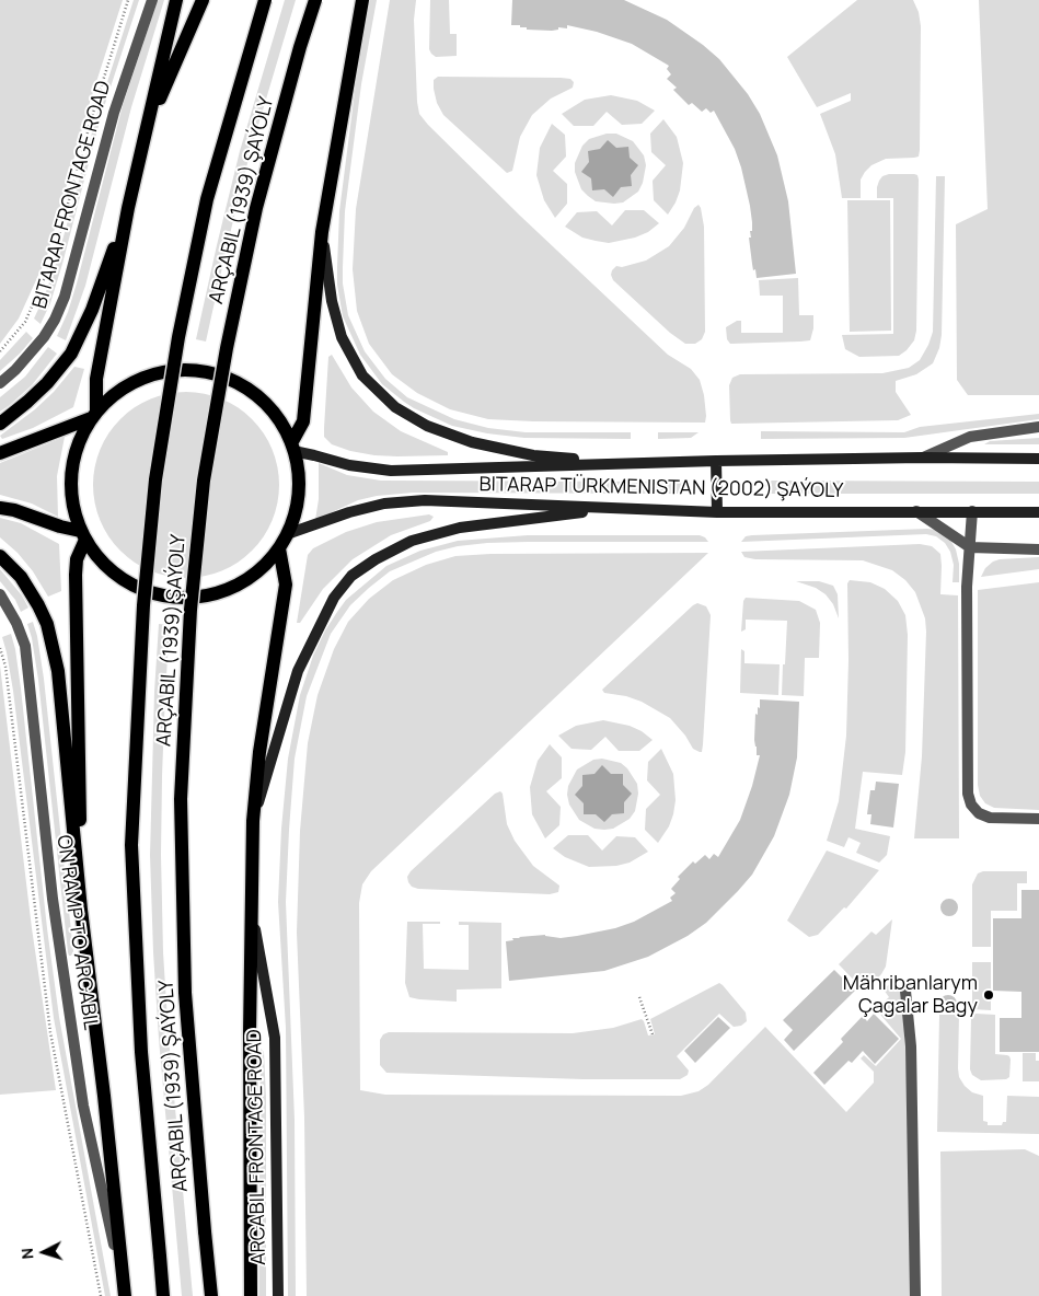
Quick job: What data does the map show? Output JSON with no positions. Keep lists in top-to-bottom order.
{
  "streets": {
    "main road": ["ARÇABIL (1939) ŞAÝOLY", "BITARAP TÜRKMENISTAN (2002) ŞAÝOLY", "ARCABIL FRONTAGE ROAD"],
    "street": ["BITARAP FRONTAGE ROAD", "ON RAMP TO ARCABIL"]
  },
  "places": ["Mähribanlarym Çagalar Bagy"],
  "north": "left"
}
